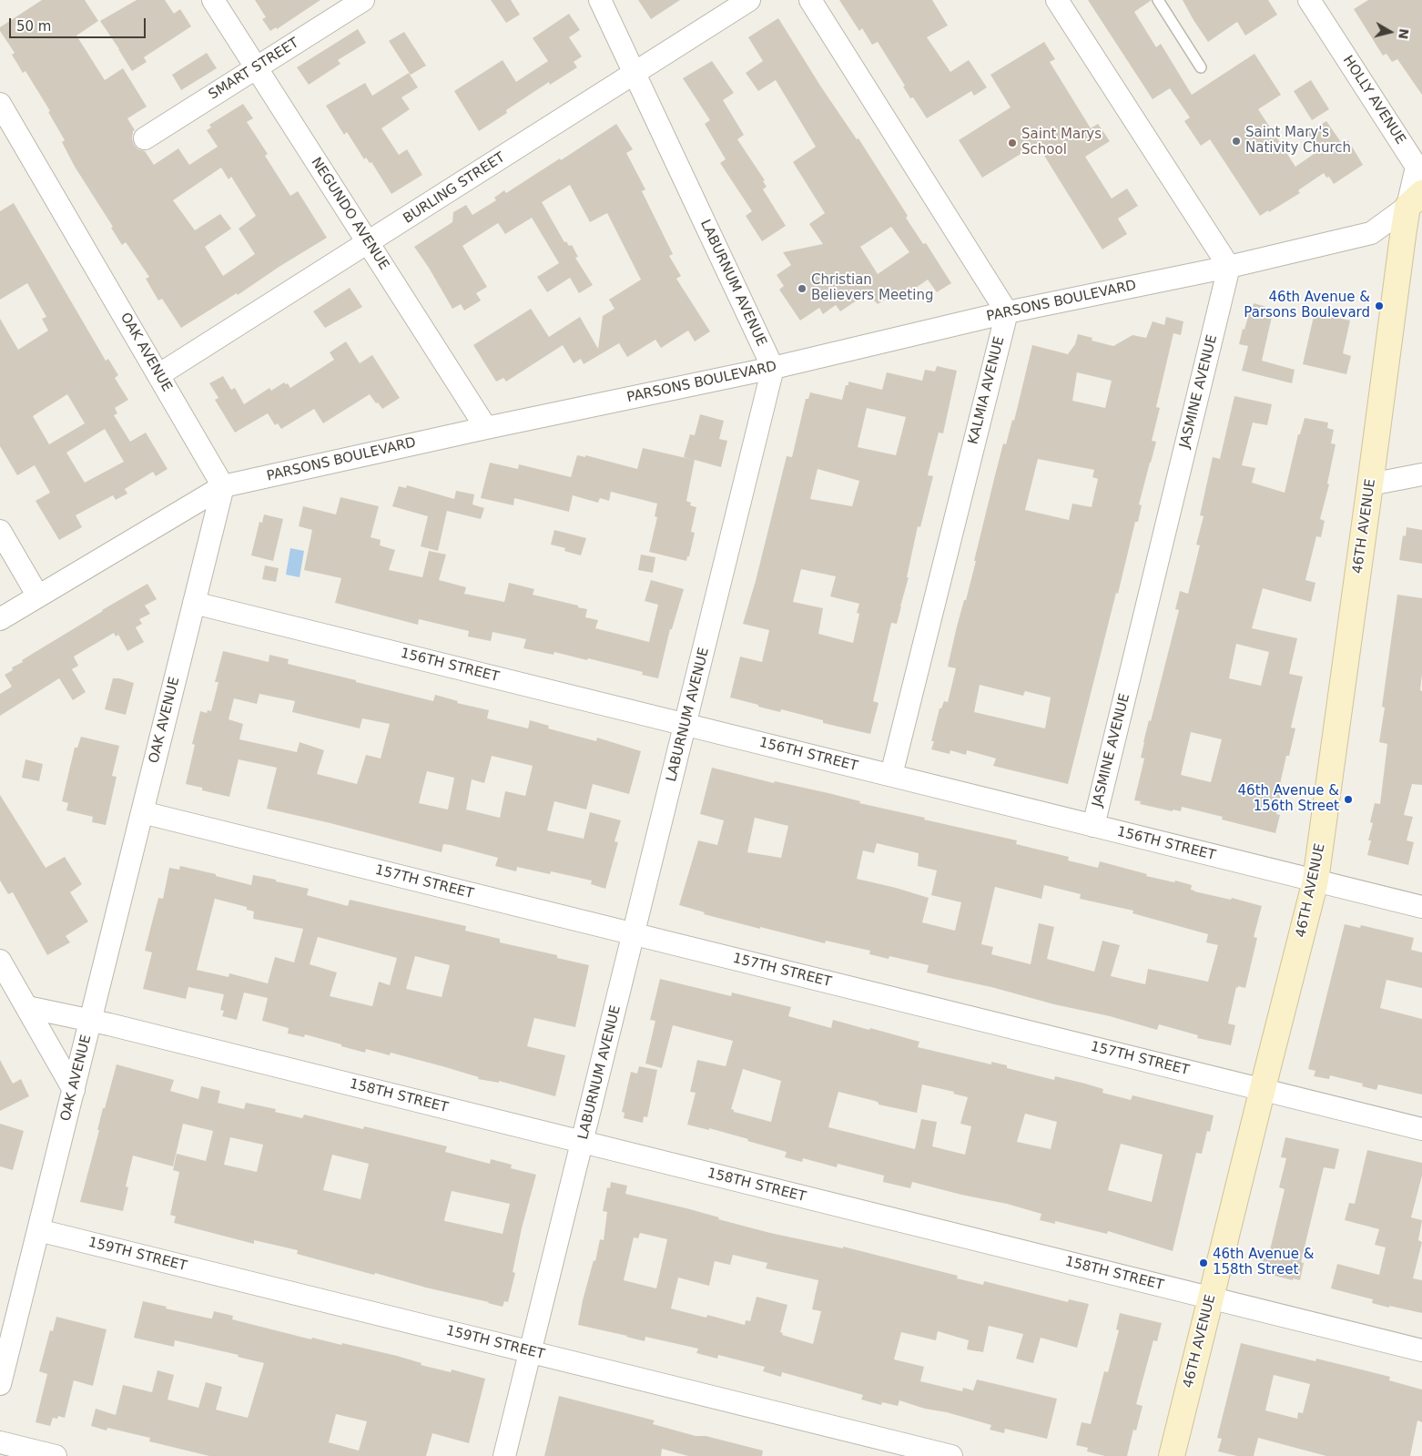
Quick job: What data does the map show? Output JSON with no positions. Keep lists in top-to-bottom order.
{
  "streets": {
    "street": [
      "SMART STREET",
      "HOLLY AVENUE",
      "BURLING STREET",
      "NEGUNDO AVENUE",
      "LABURNUM AVENUE",
      "PARSONS BOULEVARD",
      "OAK AVENUE",
      "KALMIA AVENUE",
      "JASMINE AVENUE",
      "46TH AVENUE",
      "156TH STREET",
      "157TH STREET",
      "158TH STREET",
      "159TH STREET"
    ]
  },
  "crossings": [
    ["SMART STREET", "NEGUNDO AVENUE"],
    ["HOLLY AVENUE", "PARSONS BOULEVARD"],
    ["HOLLY AVENUE", "46TH AVENUE"],
    ["BURLING STREET", "NEGUNDO AVENUE"],
    ["BURLING STREET", "LABURNUM AVENUE"],
    ["BURLING STREET", "OAK AVENUE"],
    ["NEGUNDO AVENUE", "PARSONS BOULEVARD"],
    ["LABURNUM AVENUE", "PARSONS BOULEVARD"],
    ["LABURNUM AVENUE", "156TH STREET"],
    ["LABURNUM AVENUE", "157TH STREET"],
    ["LABURNUM AVENUE", "158TH STREET"],
    ["LABURNUM AVENUE", "159TH STREET"],
    ["PARSONS BOULEVARD", "OAK AVENUE"],
    ["PARSONS BOULEVARD", "KALMIA AVENUE"],
    ["PARSONS BOULEVARD", "JASMINE AVENUE"],
    ["PARSONS BOULEVARD", "46TH AVENUE"],
    ["OAK AVENUE", "156TH STREET"],
    ["OAK AVENUE", "157TH STREET"],
    ["OAK AVENUE", "158TH STREET"],
    ["OAK AVENUE", "159TH STREET"],
    ["KALMIA AVENUE", "156TH STREET"],
    ["JASMINE AVENUE", "156TH STREET"],
    ["46TH AVENUE", "156TH STREET"],
    ["46TH AVENUE", "157TH STREET"],
    ["46TH AVENUE", "158TH STREET"]
  ],
  "places": [
    "Saint Mary's Nativity Church",
    "Saint Marys School",
    "Christian Believers Meeting",
    "46th Avenue & Parsons Boulevard",
    "46th Avenue & 156th Street",
    "46th Avenue & 158th Street"
  ],
  "scale_bar": "50 m",
  "north": "right"
}
